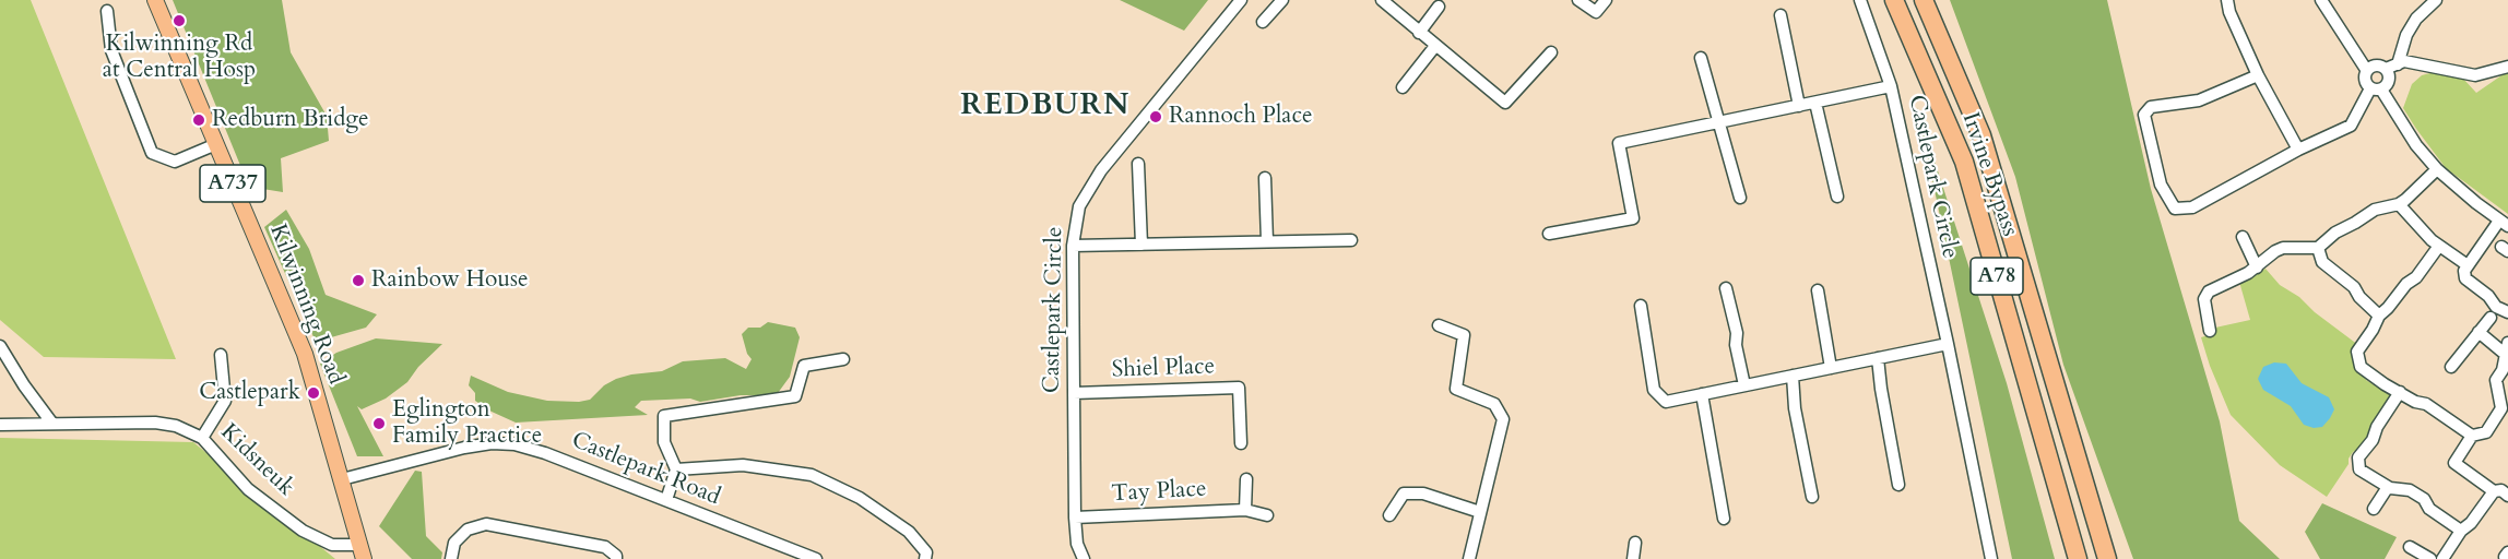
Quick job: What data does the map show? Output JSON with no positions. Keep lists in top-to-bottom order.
{
  "streets": {
    "highway": ["Irvine Bypass", "A78"],
    "main road": ["A737", "Kilwinning Road"],
    "street": [
      "Castlepark Circle",
      "Shiel Place",
      "Kidsneuk",
      "Castlepark Road",
      "Tay Place"
    ]
  },
  "crossings": [
    ["Castlepark Circle", "Shiel Place"],
    ["Castlepark Circle", "Tay Place"],
    ["Kilwinning Road", "Kidsneuk"],
    ["Kilwinning Road", "Castlepark Road"]
  ],
  "districts": ["REDBURN"],
  "places": [
    "Kilwinning Rd at Central Hosp",
    "Rannoch Place",
    "Redburn Bridge",
    "Rainbow House",
    "Castlepark",
    "Eglington Family Practice"
  ]
}
